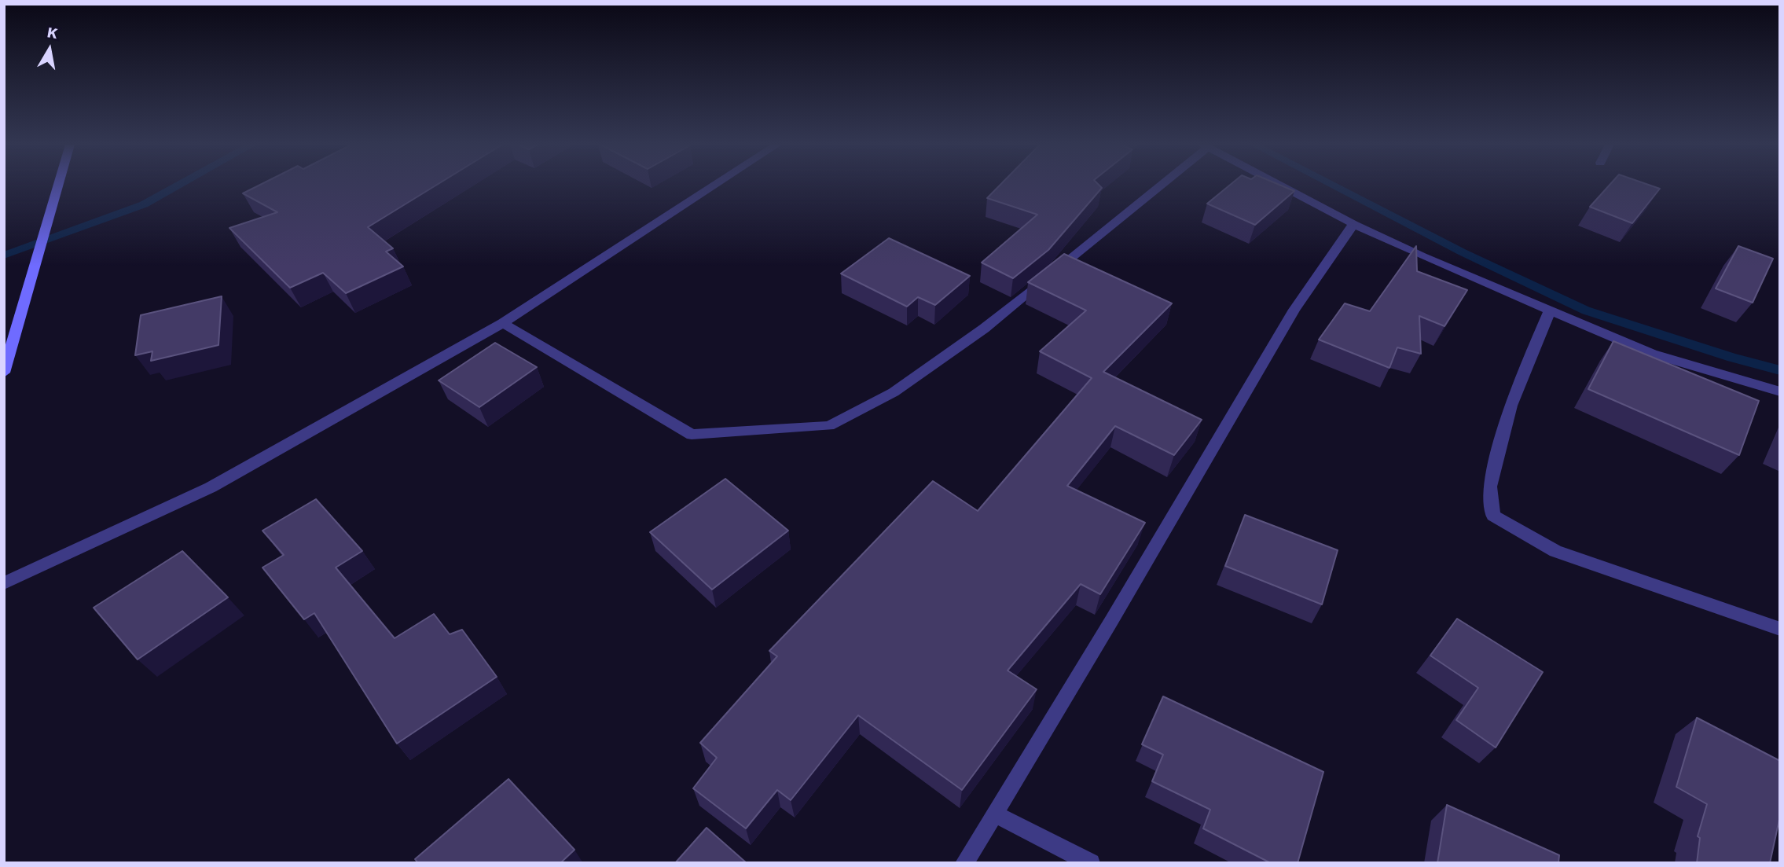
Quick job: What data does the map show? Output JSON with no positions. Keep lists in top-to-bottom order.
{
  "north": "top"
}
